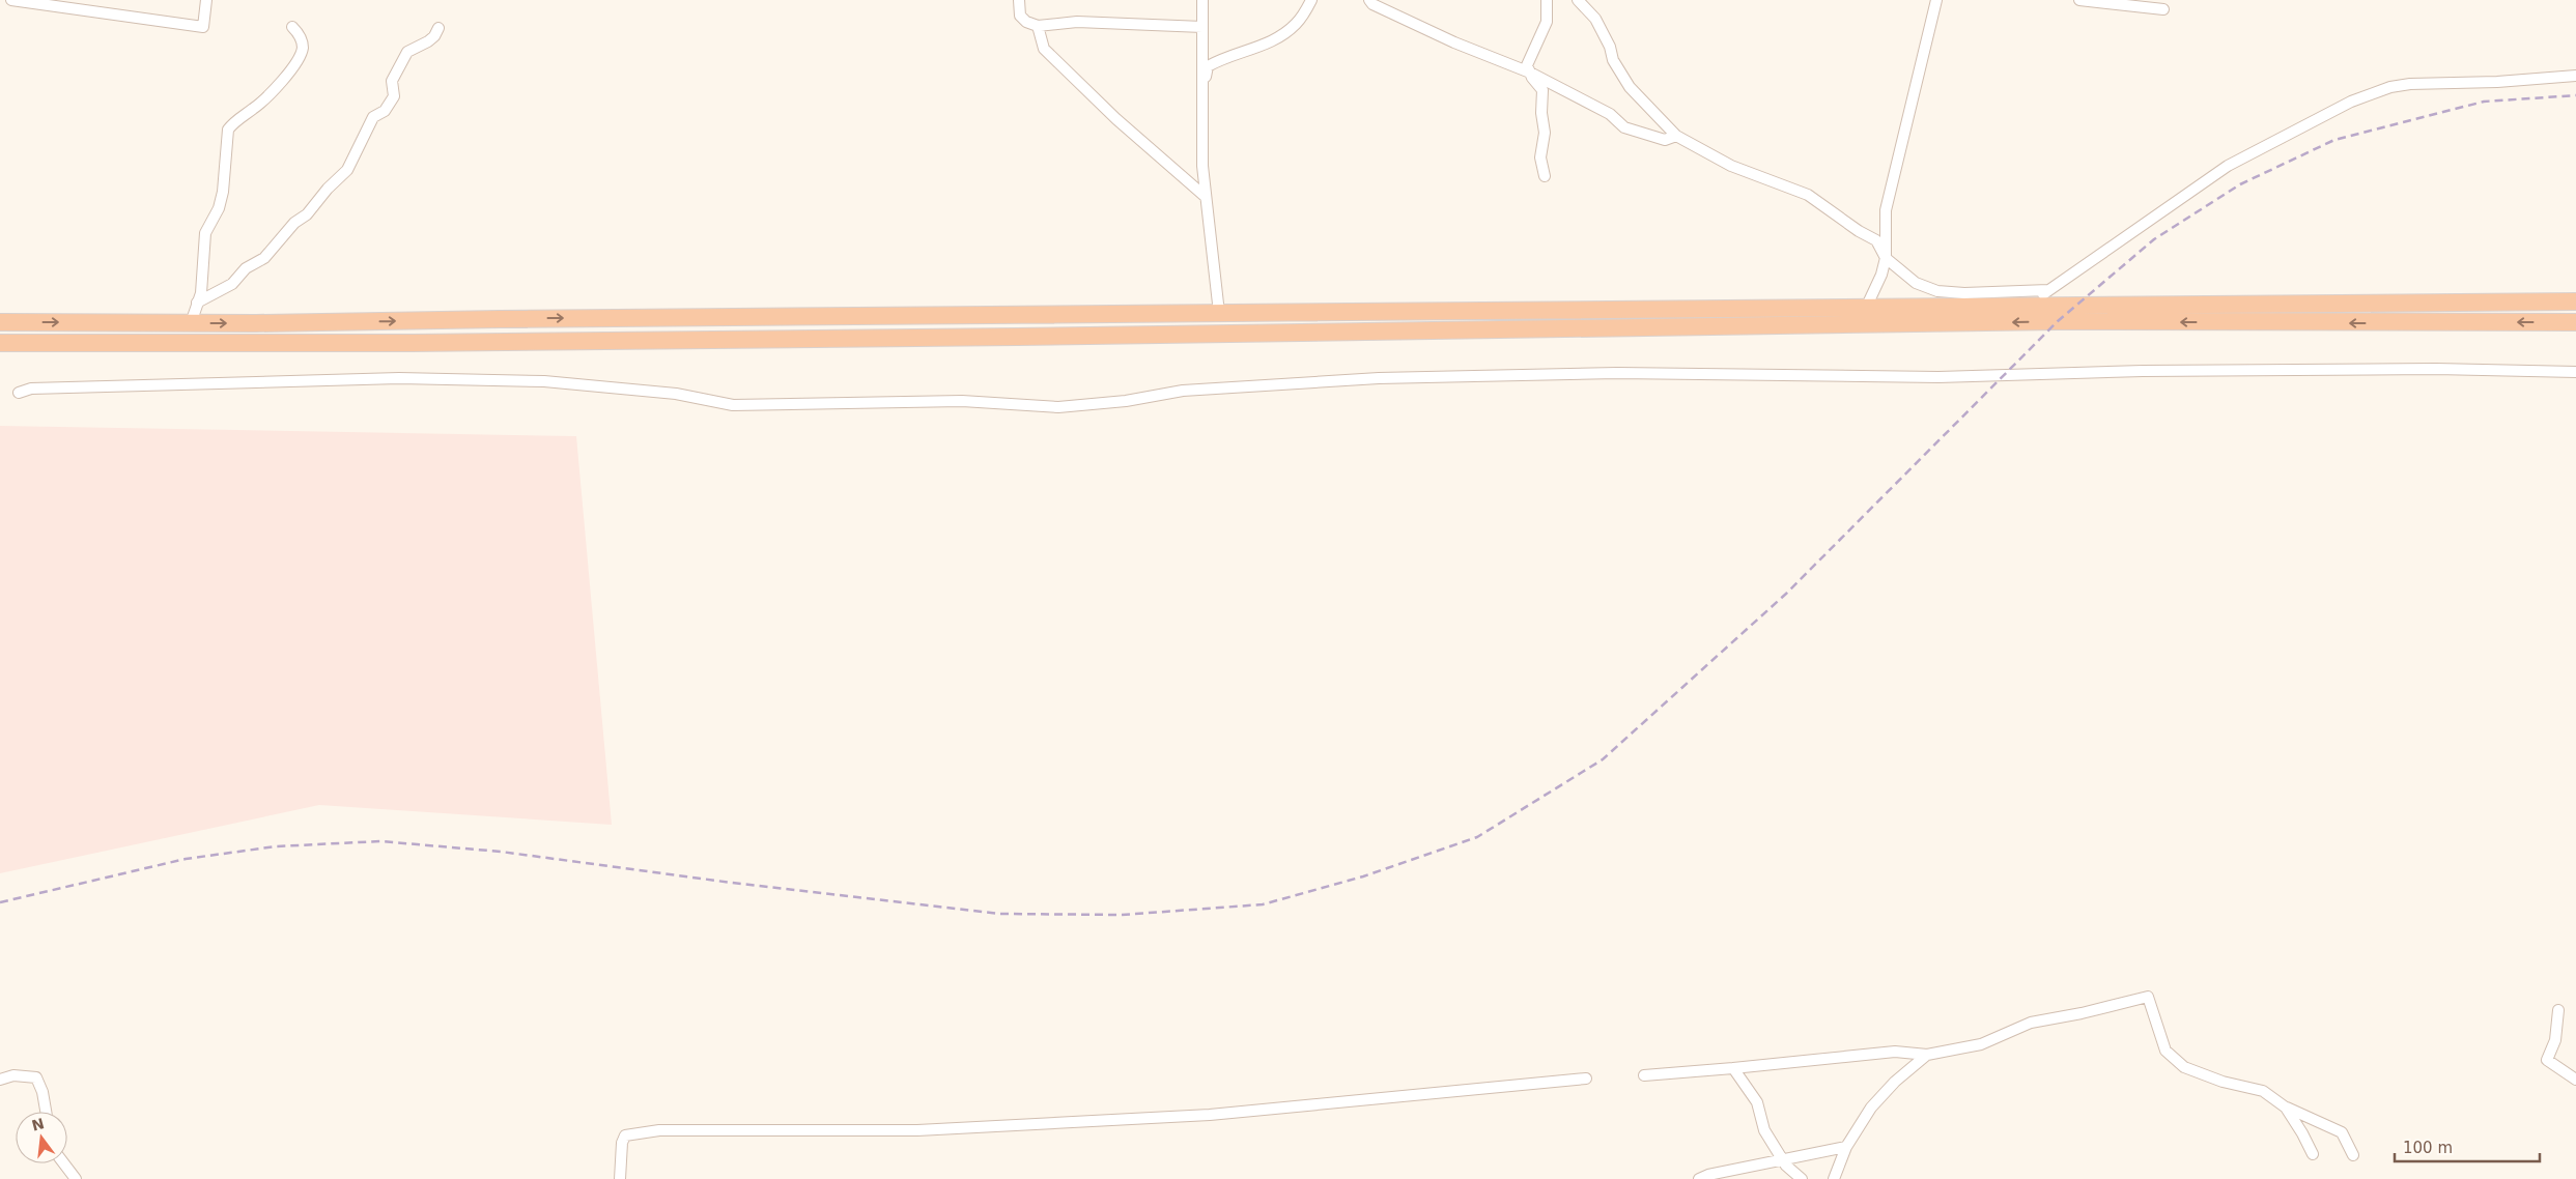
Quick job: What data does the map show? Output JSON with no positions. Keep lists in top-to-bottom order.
{
  "scale_bar": "100 m",
  "north": "top"
}
